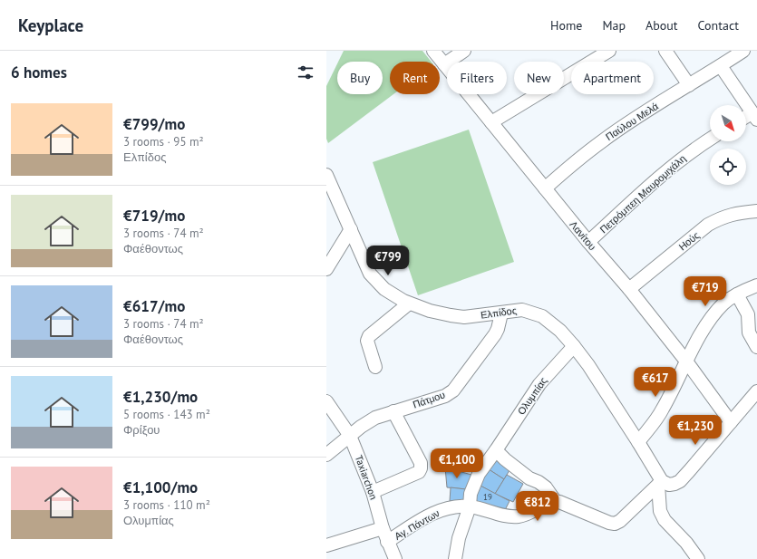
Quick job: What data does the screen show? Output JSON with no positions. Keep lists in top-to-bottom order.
{
  "streets": {
    "street": [
      "Παύλου Μελά",
      "Πετρόμπεη Μαυρομιχάλη",
      "Λανίτου",
      "Ηούς",
      "Ελπίδος",
      "Ολυμπίας",
      "Πάτμου",
      "Taxiarchon",
      "Αγ. Πάντων"
    ]
  },
  "crossings": [
    ["Παύλου Μελά", "Λανίτου"],
    ["Πετρόμπεη Μαυρομιχάλη", "Λανίτου"],
    ["Λανίτου", "Ηούς"],
    ["Ελπίδος", "Ολυμπίας"],
    ["Ελπίδος", "Πάτμου"],
    ["Ολυμπίας", "Αγ. Πάντων"],
    ["Πάτμου", "Taxiarchon"],
    ["Taxiarchon", "Αγ. Πάντων"]
  ],
  "house_numbers": ["19"],
  "north": "bottom right",
  "page": {
    "header": "Keyplace",
    "nav": [
      "Home",
      "Map",
      "About",
      "Contact"
    ],
    "heading": "6 homes",
    "chip": [
      "Buy",
      "Rent",
      "Filters",
      "New",
      "Apartment"
    ],
    "list": [
      {
        "name": "€799/mo",
        "note": "3 rooms · 95 m² · Ελπίδος"
      },
      {
        "name": "€719/mo",
        "note": "3 rooms · 74 m² · Φαέθοντως"
      },
      {
        "name": "€617/mo",
        "note": "3 rooms · 74 m² · Φαέθοντως"
      },
      {
        "name": "€1,230/mo",
        "note": "5 rooms · 143 m² · Φρίξου"
      },
      {
        "name": "€1,100/mo",
        "note": "3 rooms · 110 m² · Ολυμπίας"
      }
    ],
    "price": [
      "€799",
      "€719",
      "€617",
      "€1,230",
      "€1,100",
      "€812"
    ]
  }
}
